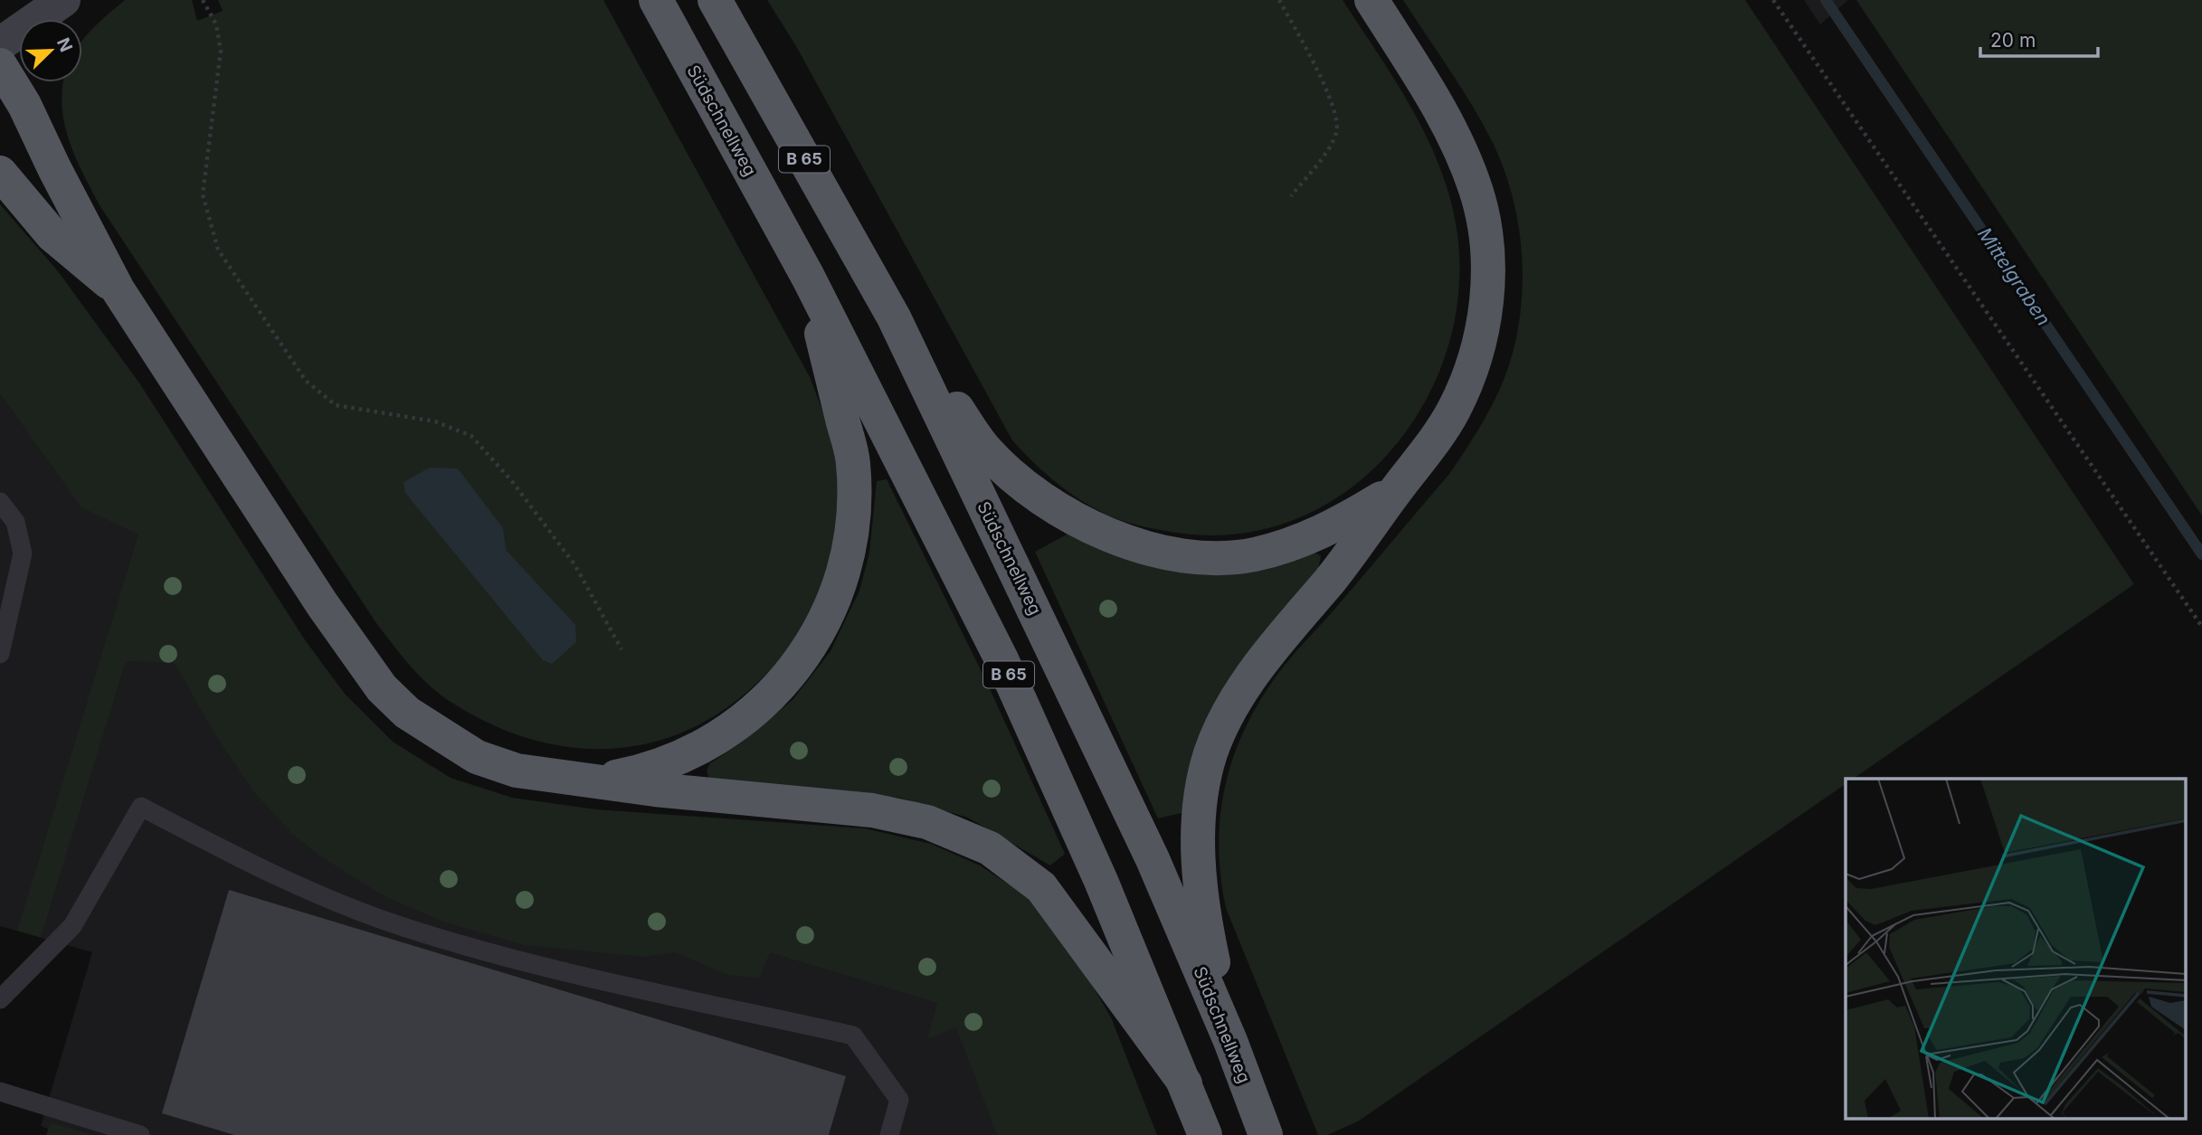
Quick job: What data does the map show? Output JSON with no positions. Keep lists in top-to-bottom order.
{
  "streets": {
    "highway": ["Südschnellweg", "B 65"]
  },
  "water": ["Mittelgraben"],
  "scale_bar": "20 m",
  "north": "top right"
}
